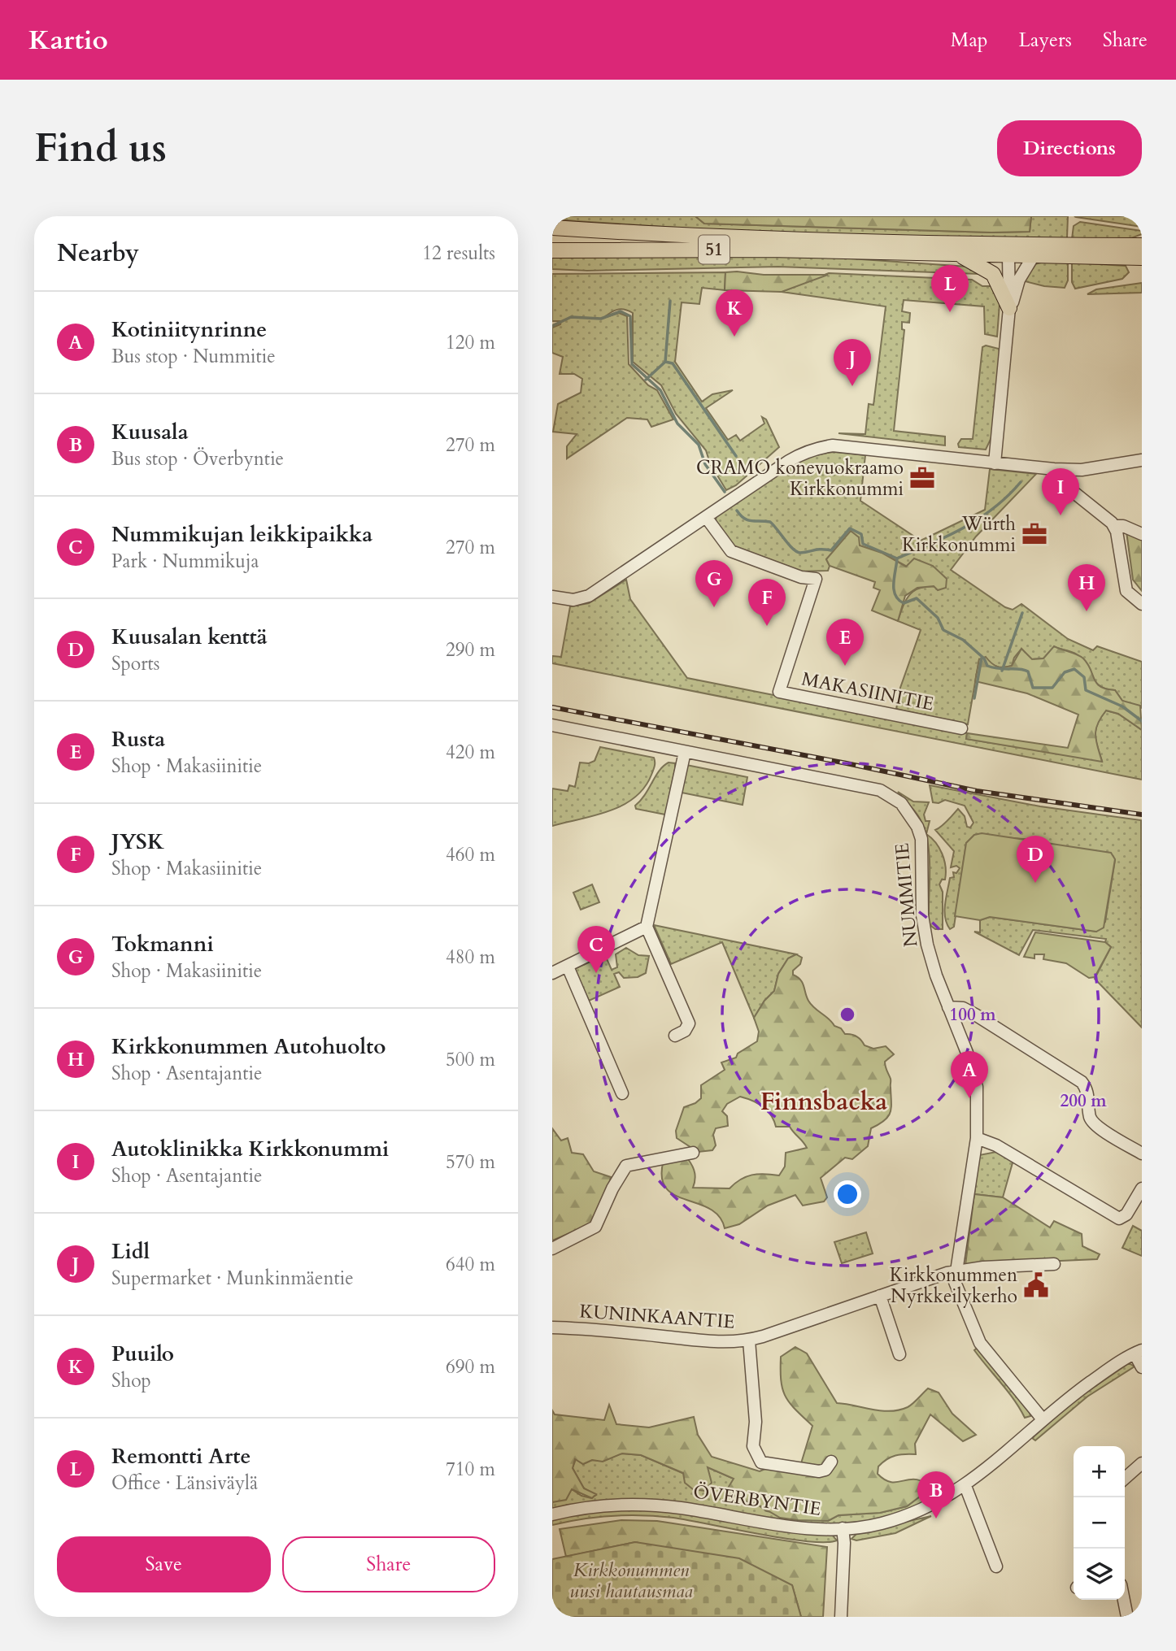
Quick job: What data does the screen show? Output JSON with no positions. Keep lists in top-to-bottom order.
{
  "streets": {
    "main road": ["51"],
    "street": [
      "MAKASIINITIE",
      "NUMMITIE",
      "KUNINKAANTIE",
      "ÖVERBYNTIE"
    ]
  },
  "crossings": [
    ["NUMMITIE", "KUNINKAANTIE"],
    ["NUMMITIE", "ÖVERBYNTIE"]
  ],
  "districts": ["Finnsbacka"],
  "parks": ["Kirkkonummen uusi hautausmaa"],
  "places": {
    "office": ["CRAMO konevuokraamo Kirkkonummi", "Würth Kirkkonummi"],
    "public building": ["Kirkkonummen Nyrkkeilykerho"]
  },
  "page": {
    "header": "Kartio",
    "nav": ["Map", "Layers", "Share"],
    "buttons": [
      "Directions",
      ["Save", "Share"]
    ],
    "title": "Find us",
    "heading": ["Nearby", "12 results"],
    "pins": [
      "L",
      "K",
      "J",
      "I",
      "G",
      "H",
      "F",
      "E",
      "D",
      "C",
      "A",
      "B"
    ],
    "list": [
      {
        "mark": "A",
        "name": "Kotiniitynrinne",
        "note": "Bus stop · Nummitie",
        "value": "120 m"
      },
      {
        "mark": "B",
        "name": "Kuusala",
        "note": "Bus stop · Överbyntie",
        "value": "270 m"
      },
      {
        "mark": "C",
        "name": "Nummikujan leikkipaikka",
        "note": "Park · Nummikuja",
        "value": "270 m"
      },
      {
        "mark": "D",
        "name": "Kuusalan kenttä",
        "note": "Sports",
        "value": "290 m"
      },
      {
        "mark": "E",
        "name": "Rusta",
        "note": "Shop · Makasiinitie",
        "value": "420 m"
      },
      {
        "mark": "F",
        "name": "JYSK",
        "note": "Shop · Makasiinitie",
        "value": "460 m"
      },
      {
        "mark": "G",
        "name": "Tokmanni",
        "note": "Shop · Makasiinitie",
        "value": "480 m"
      },
      {
        "mark": "H",
        "name": "Kirkkonummen Autohuolto",
        "note": "Shop · Asentajantie",
        "value": "500 m"
      },
      {
        "mark": "I",
        "name": "Autoklinikka Kirkkonummi",
        "note": "Shop · Asentajantie",
        "value": "570 m"
      },
      {
        "mark": "J",
        "name": "Lidl",
        "note": "Supermarket · Munkinmäentie",
        "value": "640 m"
      },
      {
        "mark": "K",
        "name": "Puuilo",
        "note": "Shop",
        "value": "690 m"
      },
      {
        "mark": "L",
        "name": "Remontti Arte",
        "note": "Office · Länsiväylä",
        "value": "710 m"
      }
    ],
    "map_buttons": ["+", "−"]
  },
  "rings": ["100 m", "200 m"]
}
